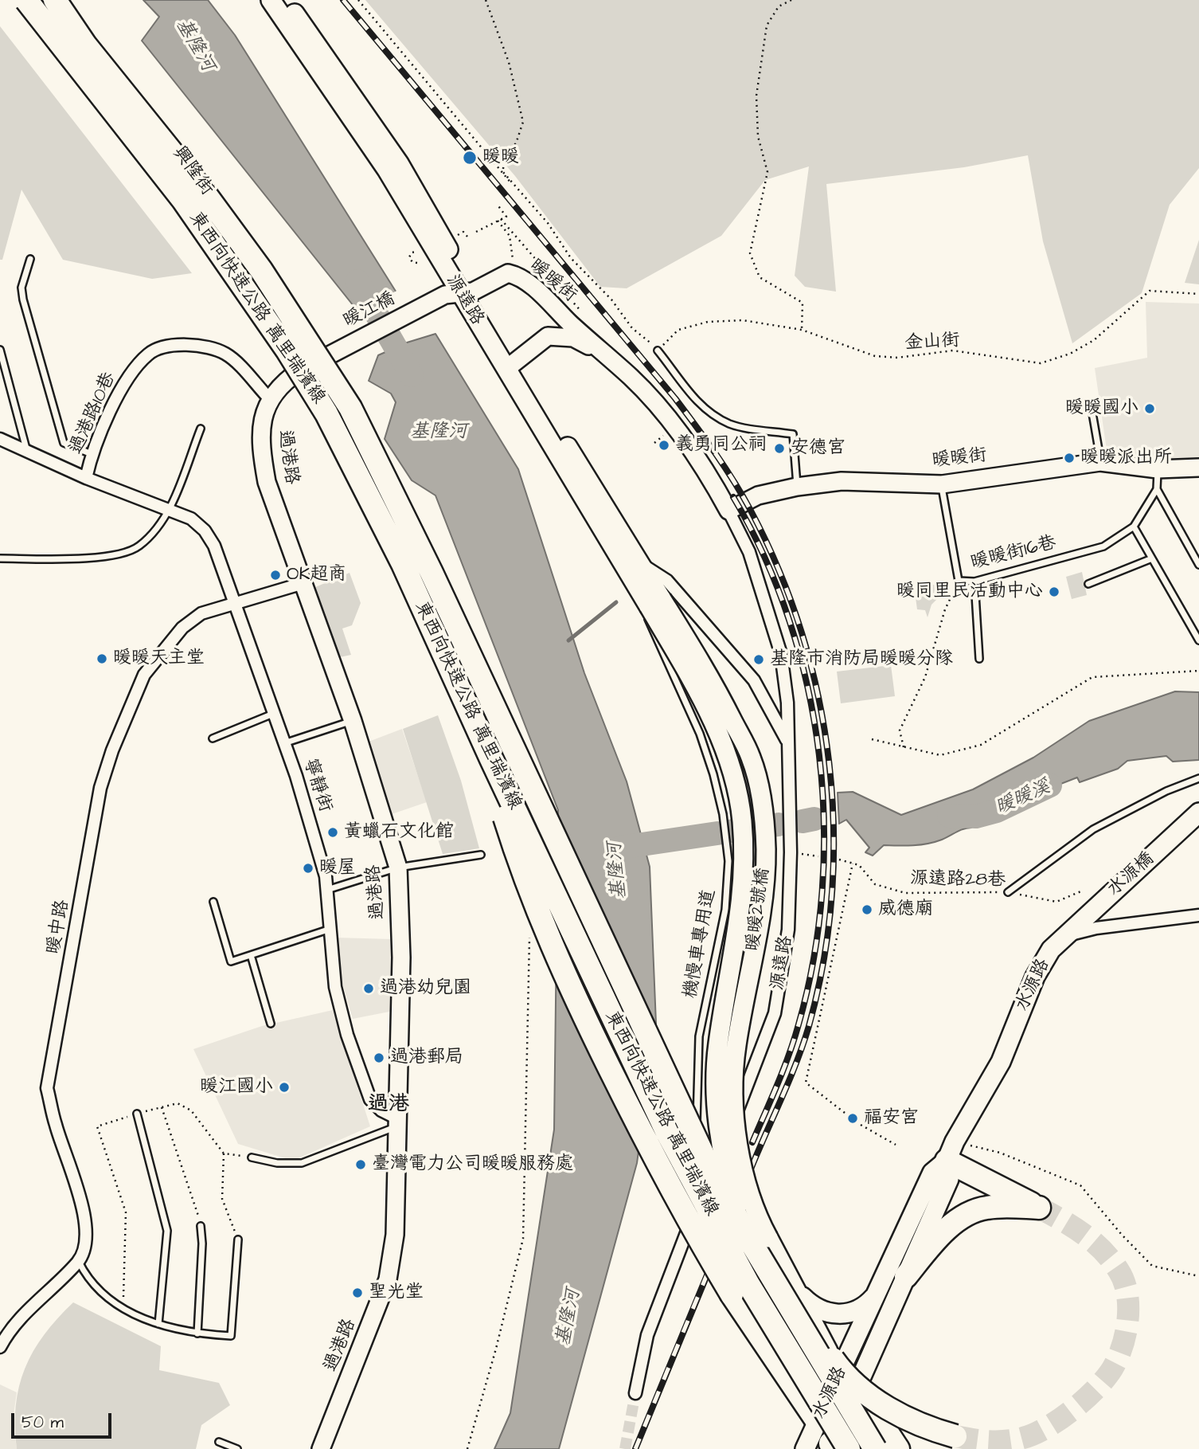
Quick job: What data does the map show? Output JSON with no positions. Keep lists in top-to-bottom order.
{
  "streets": {
    "highway": ["東西向快速公路 萬里瑞濱線"],
    "main road": [
      "源遠路",
      "水源橋",
      "暖暖2號橋",
      "水源路"
    ],
    "street": [
      "興隆街",
      "暖暖街",
      "暖江橋",
      "過港路10巷",
      "過港路",
      "寧靜街",
      "暖中路"
    ],
    "lane": ["暖暖街16巷", "機慢車專用道"],
    "path": ["金山街", "源遠路28巷"]
  },
  "crossings": [
    ["興隆街", "暖江橋"],
    ["興隆街", "過港路"],
    ["暖暖街", "源遠路"],
    ["暖暖街", "暖江橋"],
    ["暖暖街", "暖暖街16巷"],
    ["源遠路", "暖江橋"],
    ["源遠路", "暖暖2號橋"],
    ["源遠路", "機慢車專用道"],
    ["東西向快速公路 萬里瑞濱線", "暖暖2號橋"],
    ["東西向快速公路 萬里瑞濱線", "水源路"],
    ["暖江橋", "過港路"],
    ["過港路10巷", "過港路"],
    ["過港路10巷", "寧靜街"],
    ["過港路", "寧靜街"],
    ["過港路", "暖中路"],
    ["寧靜街", "暖中路"],
    ["水源橋", "水源路"]
  ],
  "districts": ["過港"],
  "water": ["基隆河", "暖暖溪"],
  "places": [
    "暖暖",
    "暖暖國小",
    "義勇同公祠",
    "安德宮",
    "暖暖派出所",
    "OK超商",
    "暖同里民活動中心",
    "暖暖天主堂",
    "基隆市消防局暖暖分隊",
    "黃蠟石文化館",
    "暖屋",
    "威德廟",
    "過港幼兒園",
    "過港郵局",
    "暖江國小",
    "福安宮",
    "臺灣電力公司暖暖服務處",
    "聖光堂"
  ],
  "scale_bar": "50 m"
}
